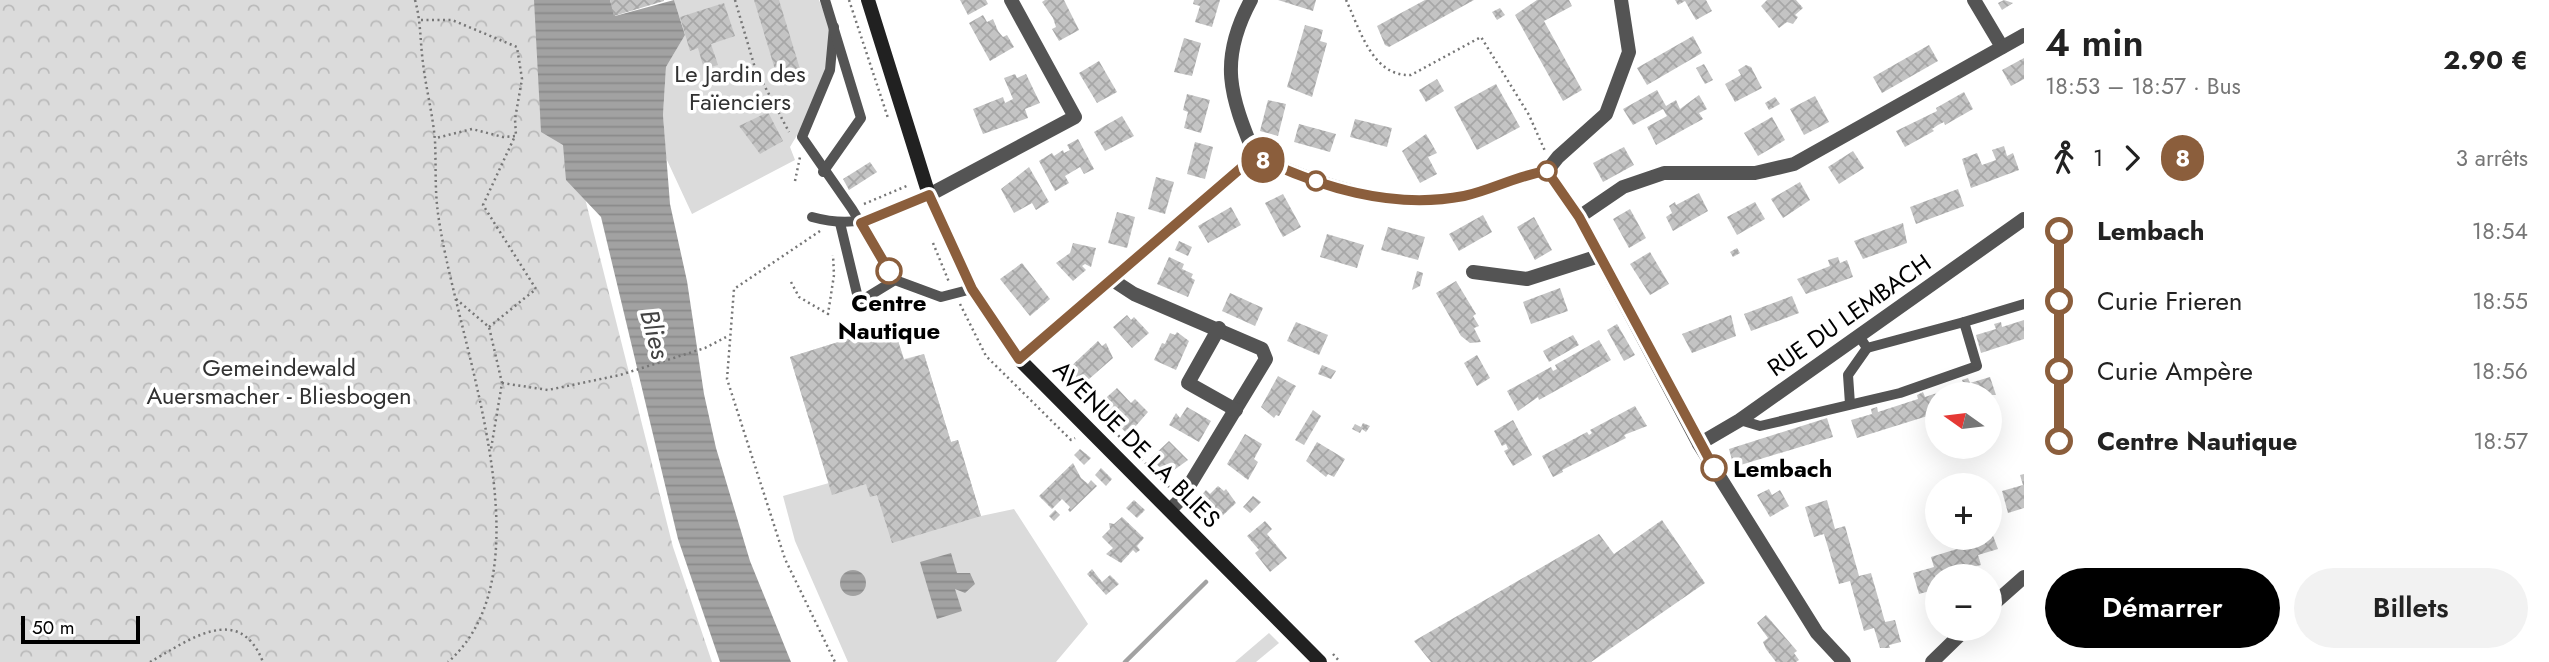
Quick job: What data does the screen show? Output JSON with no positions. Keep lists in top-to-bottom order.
{
  "streets": {
    "main road": ["AVENUE DE LA BLIES"],
    "street": ["RUE DU LEMBACH"]
  },
  "water": ["Blies"],
  "parks": ["Le Jardin des Faïenciers", "Gemeindewald Auersmacher - Bliesbogen"],
  "places": ["Centre Nautique", "Lembach"],
  "lines": ["bus line 8"],
  "scale_bar": "50 m",
  "north": "left",
  "page": {
    "on_map": "8",
    "heading": ["4 min", "18:53 – 18:57 · Bus", "2.90 €"],
    "legs": ["1", "8", "3 arrêts"],
    "list": [
      {
        "name": "Lembach",
        "value": "18:54"
      },
      {
        "name": "Curie Frieren",
        "value": "18:55"
      },
      {
        "name": "Curie Ampère",
        "value": "18:56"
      },
      {
        "name": "Centre Nautique",
        "value": "18:57"
      }
    ],
    "map_buttons": ["+", "−"],
    "buttons": ["Démarrer", "Billets"],
    "scale": "50 m"
  }
}
